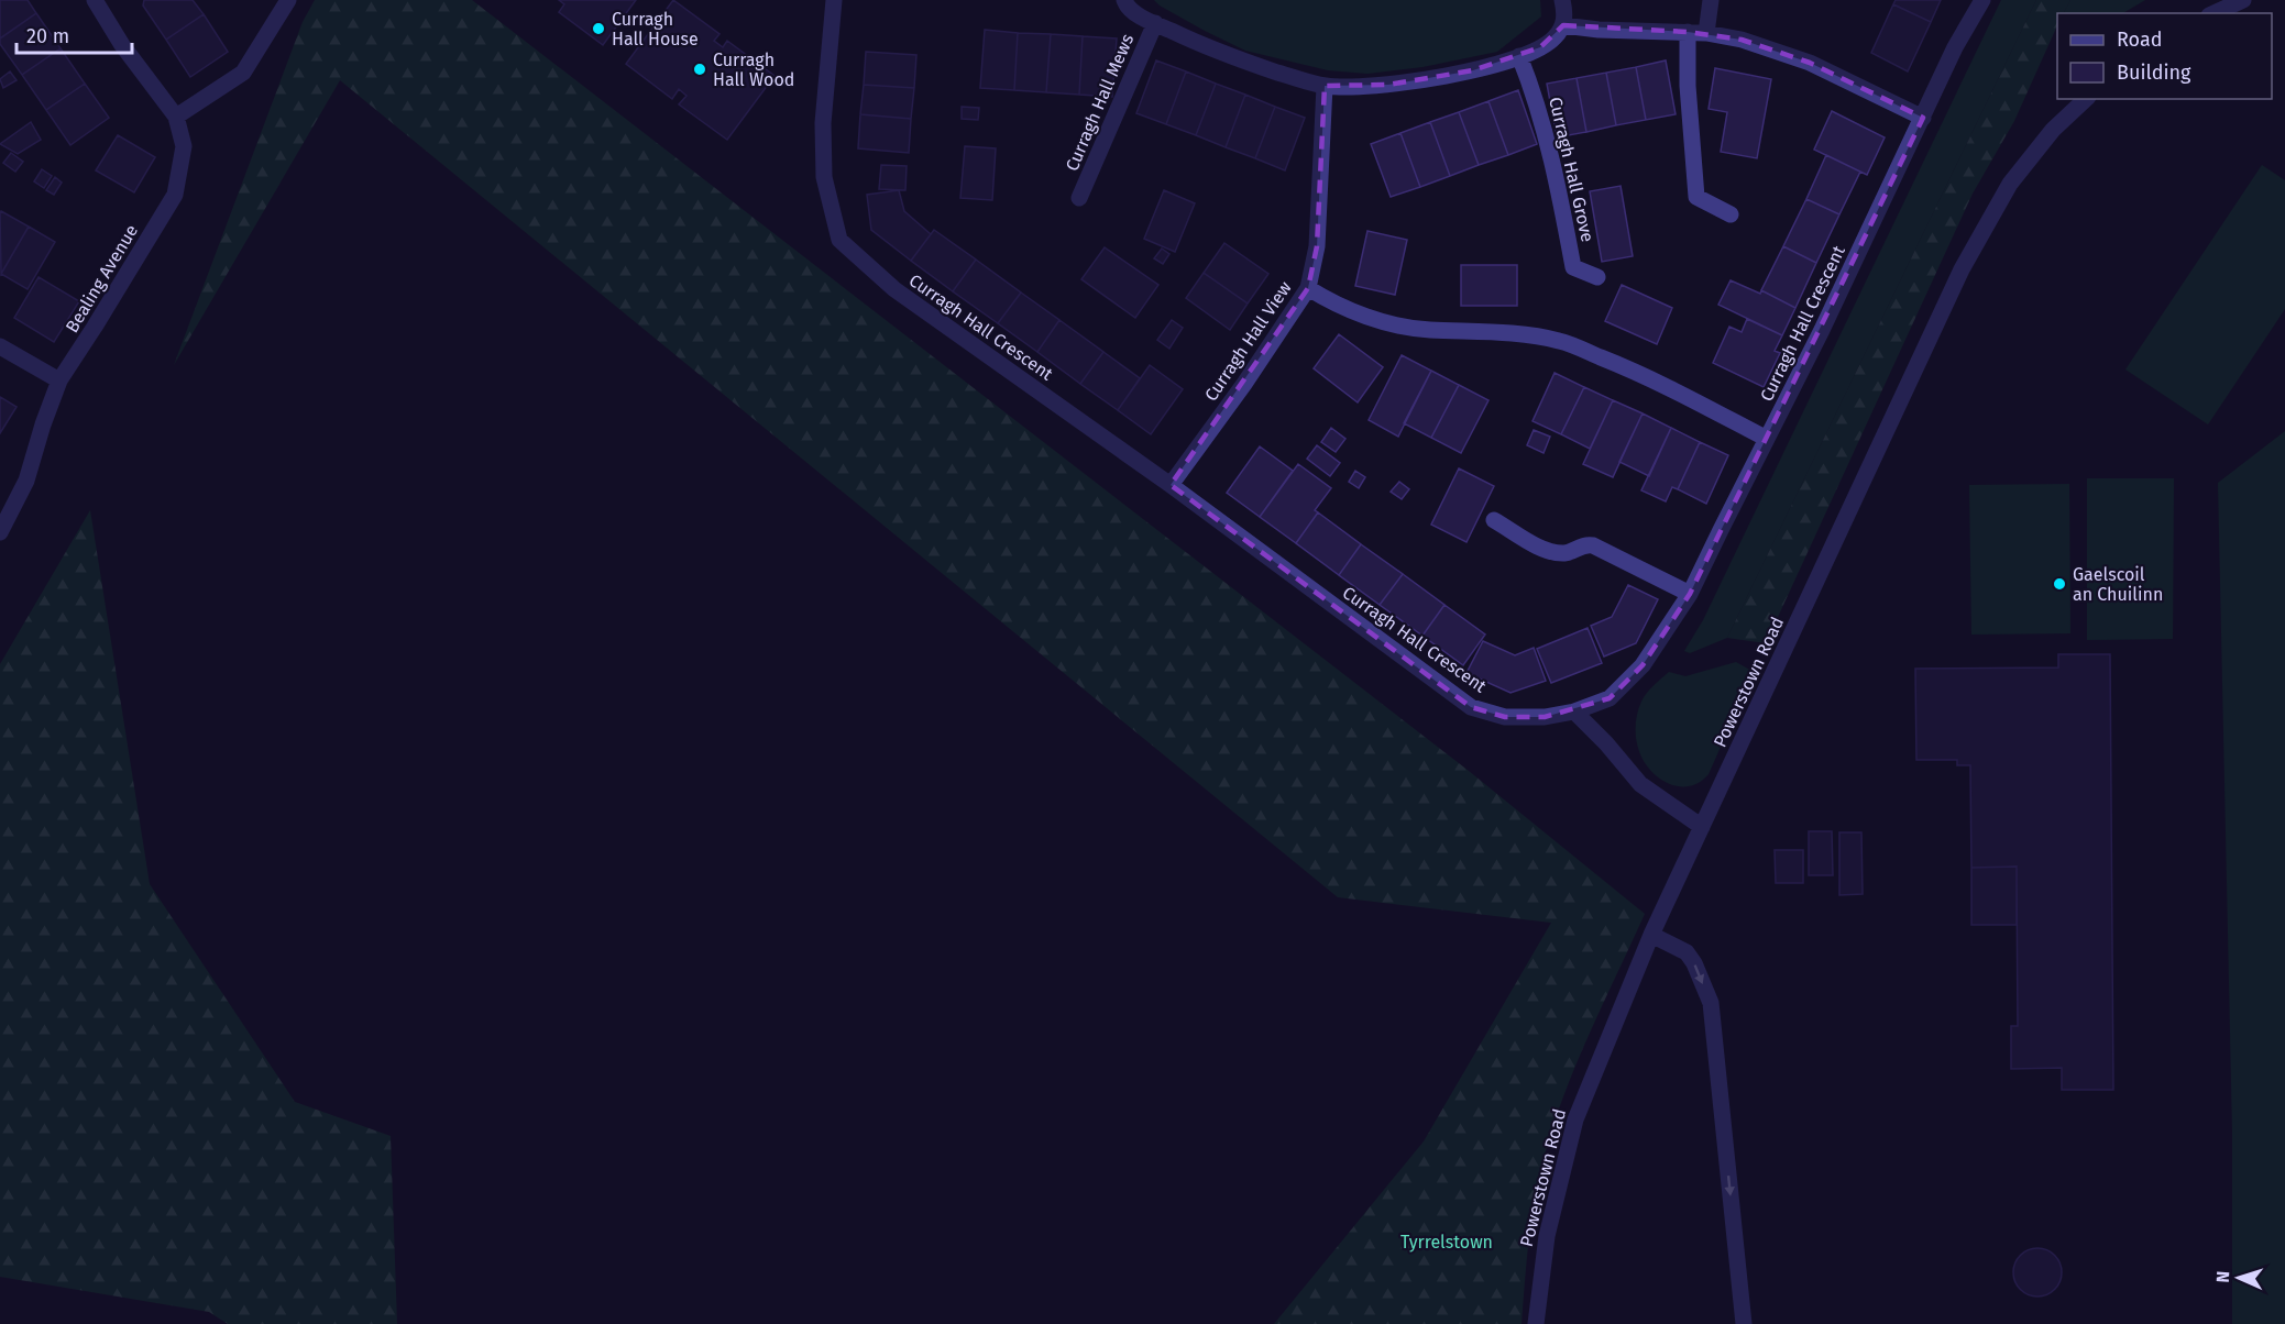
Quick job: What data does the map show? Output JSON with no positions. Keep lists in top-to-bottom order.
{
  "streets": {
    "street": [
      "Curragh Hall Mews",
      "Curragh Hall Grove",
      "Bealing Avenue",
      "Curragh Hall Crescent",
      "Curragh Hall View",
      "Powerstown Road"
    ]
  },
  "crossings": [
    ["Curragh Hall Crescent", "Curragh Hall View"]
  ],
  "parks": ["Tyrrelstown"],
  "places": ["Curragh Hall House", "Curragh Hall Wood", "Gaelscoil an Chuilinn"],
  "legend": ["Road", "Building"],
  "scale_bar": "20 m",
  "north": "left"
}
